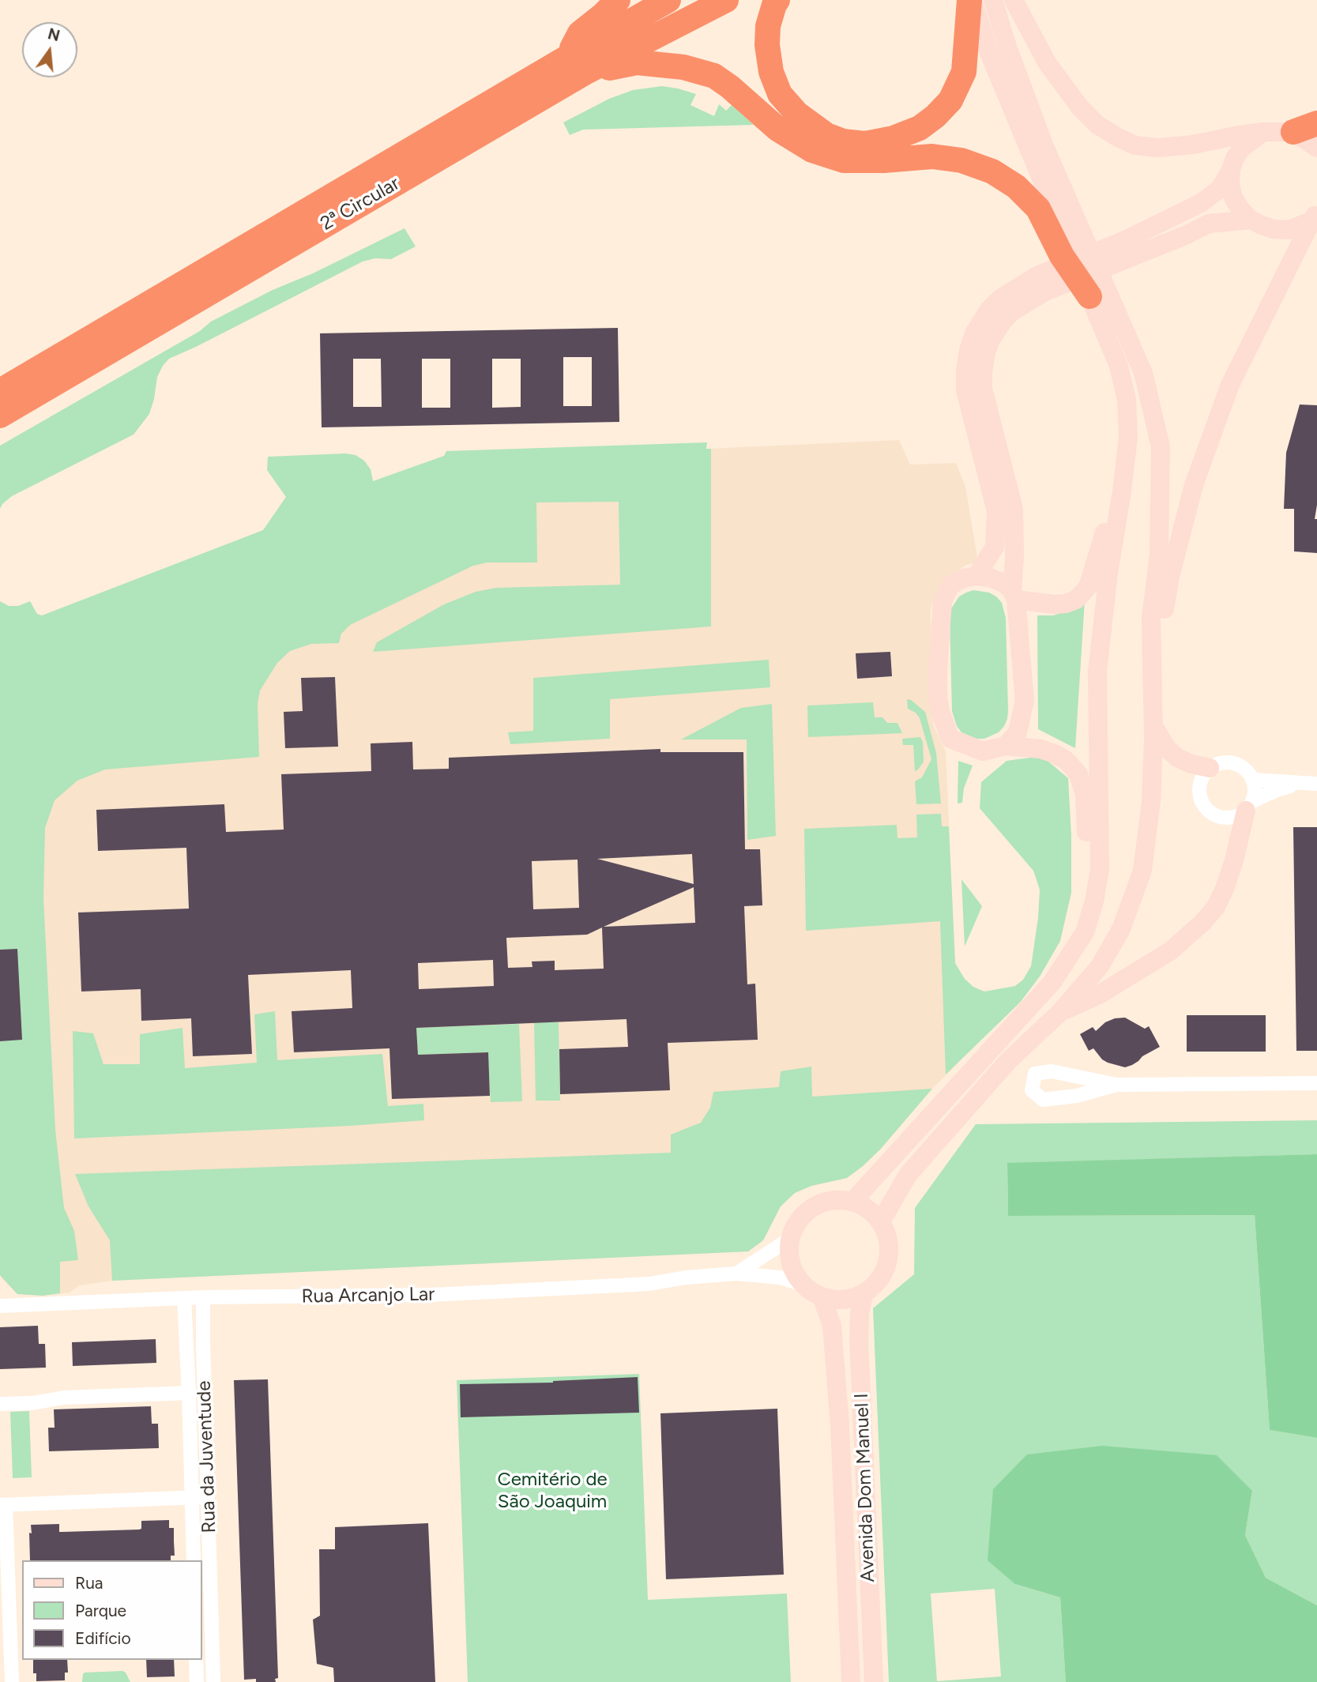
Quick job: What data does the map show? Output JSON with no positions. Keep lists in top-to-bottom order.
{
  "streets": {
    "highway": ["2ª Circular"],
    "main road": ["Avenida Dom Manuel I"],
    "street": ["Rua Arcanjo Lar", "Rua da Juventude"]
  },
  "crossings": [
    ["Rua Arcanjo Lar", "Rua da Juventude"],
    ["Rua Arcanjo Lar", "Avenida Dom Manuel I"]
  ],
  "parks": ["Cemitério de São Joaquim"],
  "legend": ["Rua", "Parque", "Edifício"],
  "north": "top"
}
